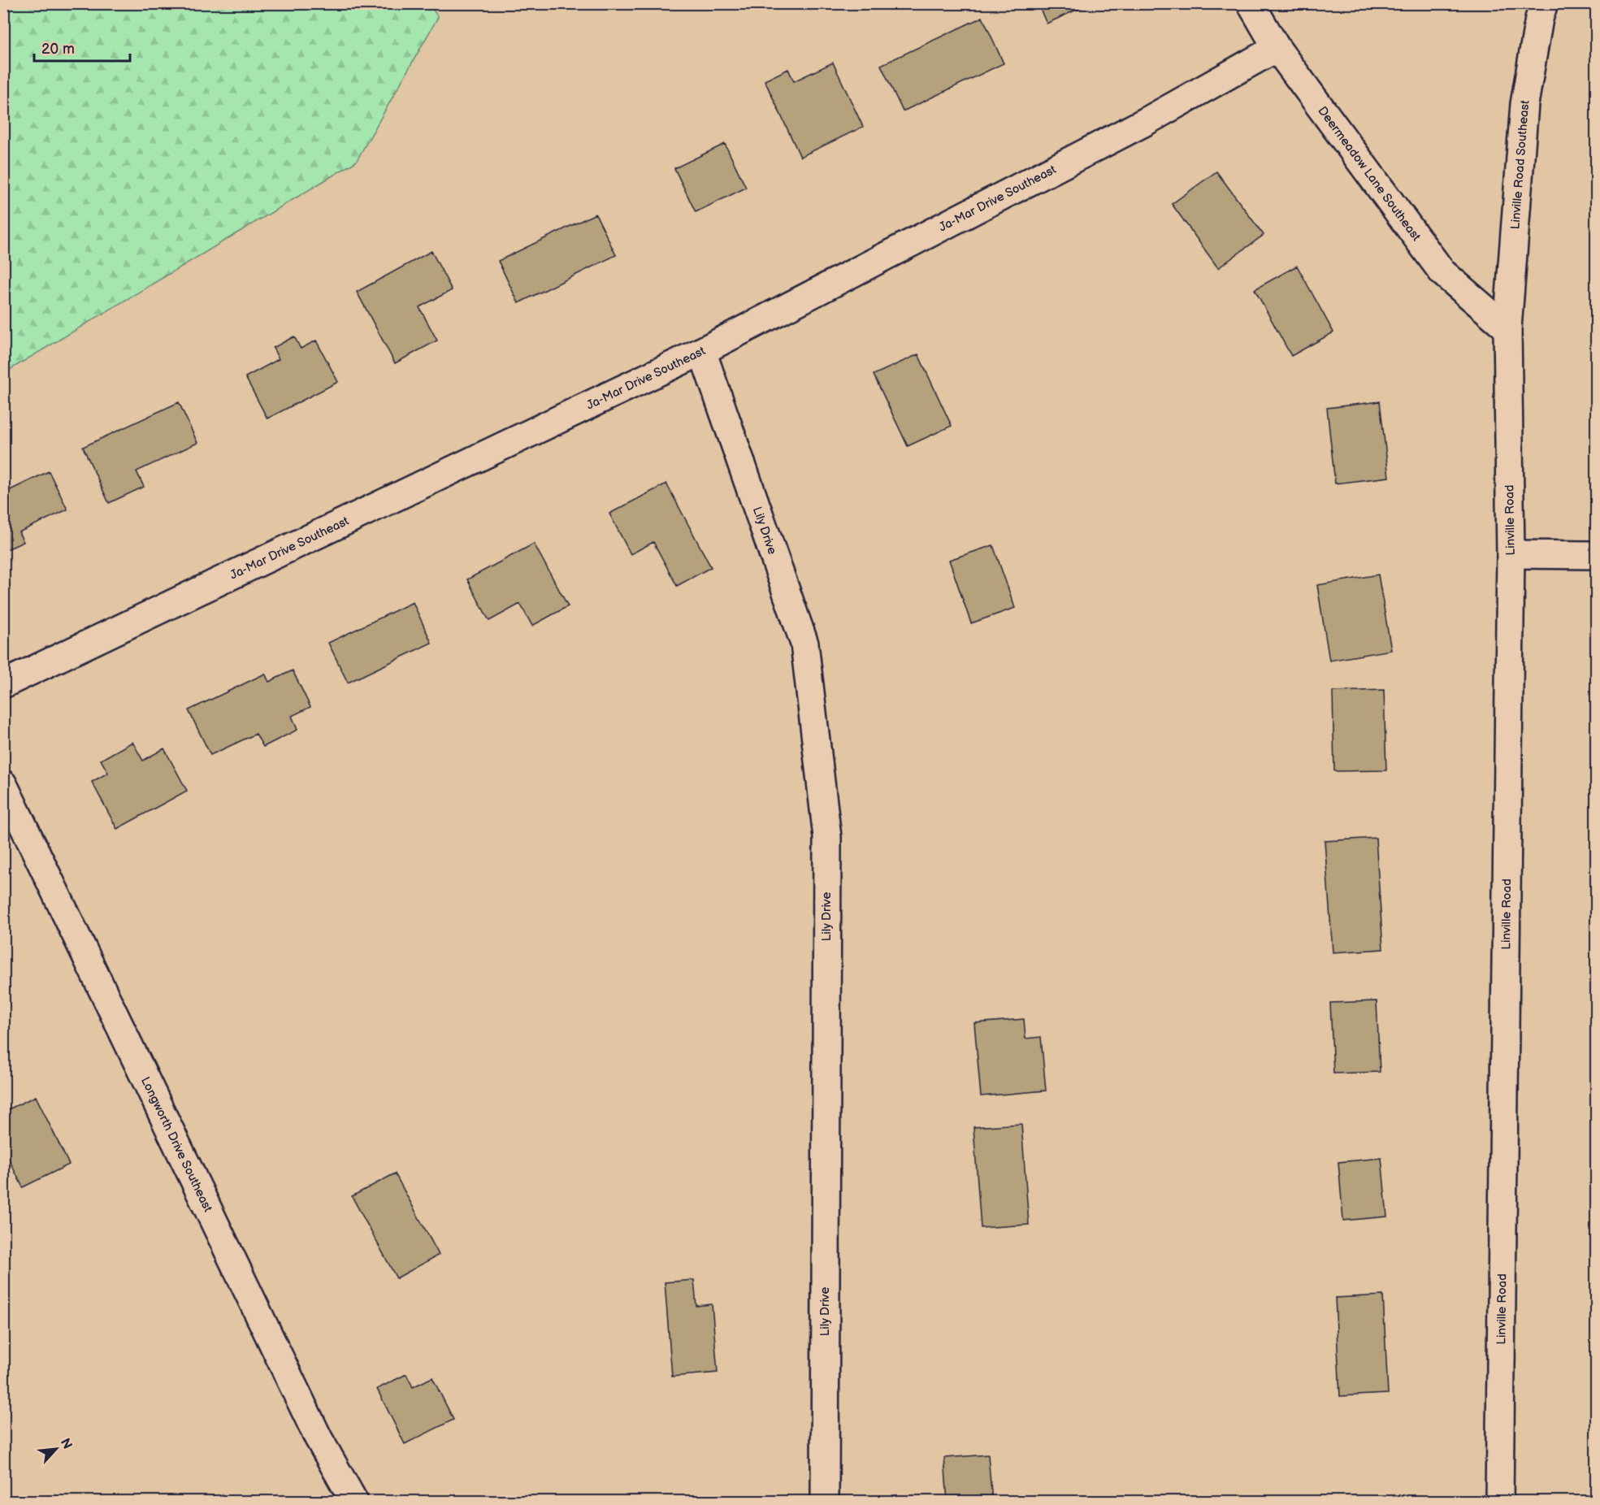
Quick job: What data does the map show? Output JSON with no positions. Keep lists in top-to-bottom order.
{
  "streets": {
    "street": [
      "Linville Road Southeast",
      "Deermeadow Lane Southeast",
      "Ja-Mar Drive Southeast",
      "Linville Road",
      "Lily Drive",
      "Longworth Drive Southeast"
    ]
  },
  "crossings": [
    ["Linville Road Southeast", "Deermeadow Lane Southeast"],
    ["Linville Road Southeast", "Linville Road"],
    ["Deermeadow Lane Southeast", "Ja-Mar Drive Southeast"],
    ["Deermeadow Lane Southeast", "Linville Road"],
    ["Ja-Mar Drive Southeast", "Lily Drive"]
  ],
  "scale_bar": "20 m",
  "north": "top right"
}
